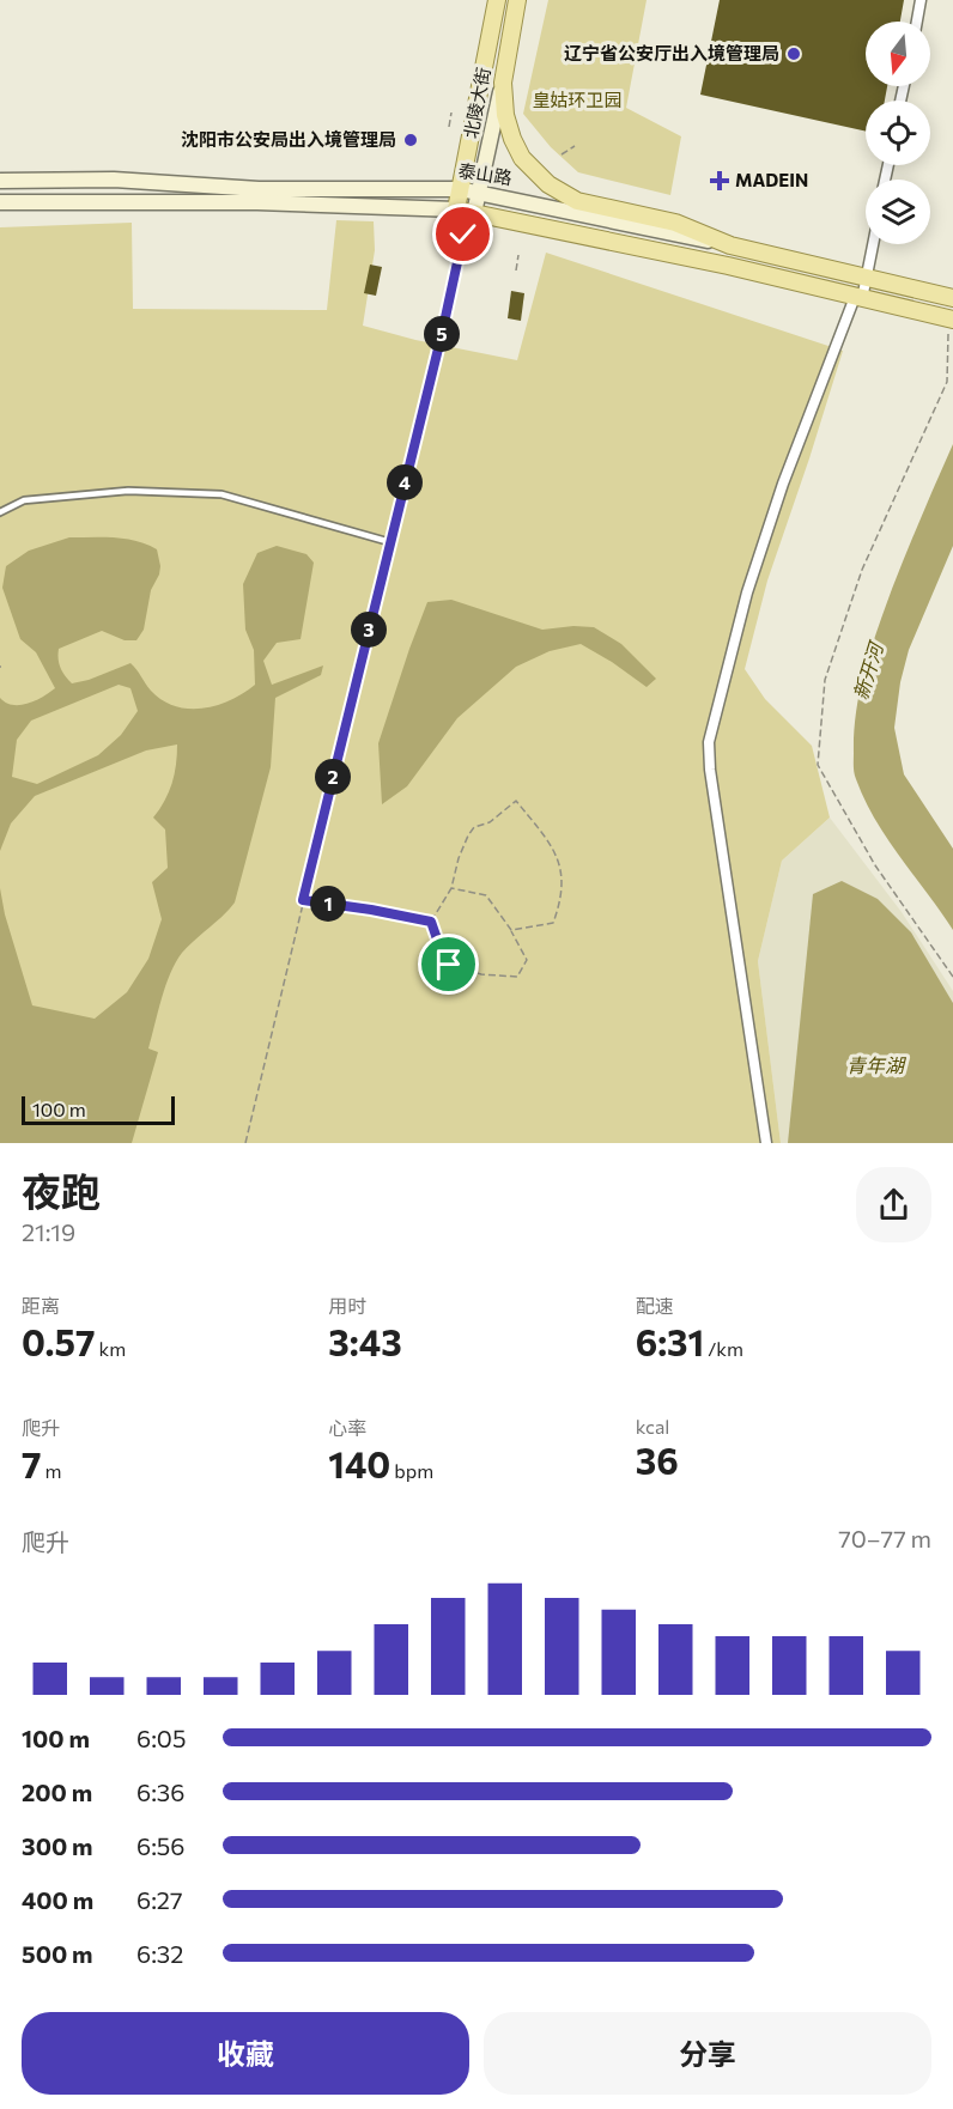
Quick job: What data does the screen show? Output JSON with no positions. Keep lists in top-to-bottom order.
{
  "streets": {
    "main road": ["北陵大街", "泰山路"]
  },
  "crossings": [
    ["北陵大街", "泰山路"]
  ],
  "water": ["新开河", "青年湖"],
  "parks": ["皇姑环卫园"],
  "places": {
    "other": ["辽宁省公安厅出入境管理局", "沈阳市公安局出入境管理局"],
    "health": ["MADEIN"]
  },
  "scale_bar": "100 m",
  "north": "bottom",
  "page": {
    "pins": [
      "5",
      "4",
      "3",
      "2",
      "1"
    ],
    "scale": "100 m",
    "heading": ["夜跑", "21:19"],
    "stats": [
      ["距离", "0.57 km"],
      ["用时", "3:43"],
      ["配速", "6:31 /km"],
      ["爬升", "7 m"],
      ["心率", "140 bpm"],
      ["kcal", "36"]
    ],
    "chart": ["爬升", "70–77 m"],
    "list": [
      {
        "name": "100 m",
        "note": "6:05"
      },
      {
        "name": "200 m",
        "note": "6:36"
      },
      {
        "name": "300 m",
        "note": "6:56"
      },
      {
        "name": "400 m",
        "note": "6:27"
      },
      {
        "name": "500 m",
        "note": "6:32"
      }
    ],
    "buttons": ["收藏", "分享"]
  }
}
